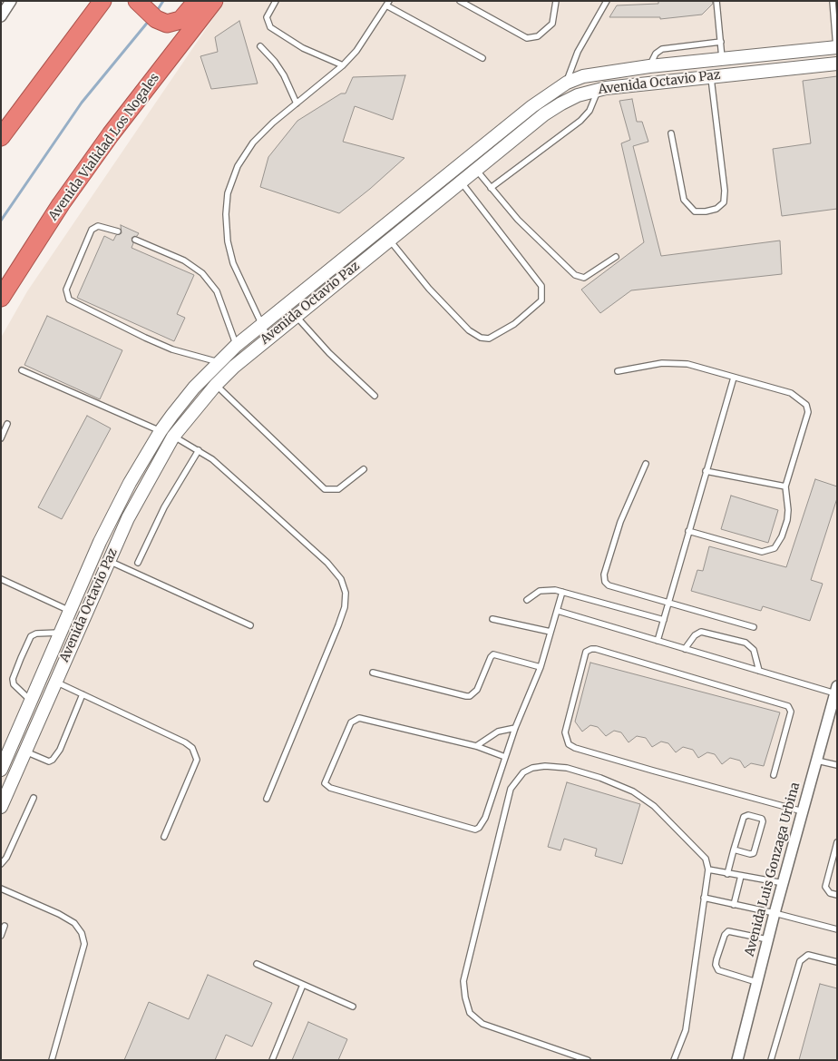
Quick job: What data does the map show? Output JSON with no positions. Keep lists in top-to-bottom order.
{
  "streets": {
    "highway": ["Avenida Vialidad Los Nogales"],
    "street": ["Avenida Octavio Paz", "Avenida Luis Gonzaga Urbina"]
  }
}
